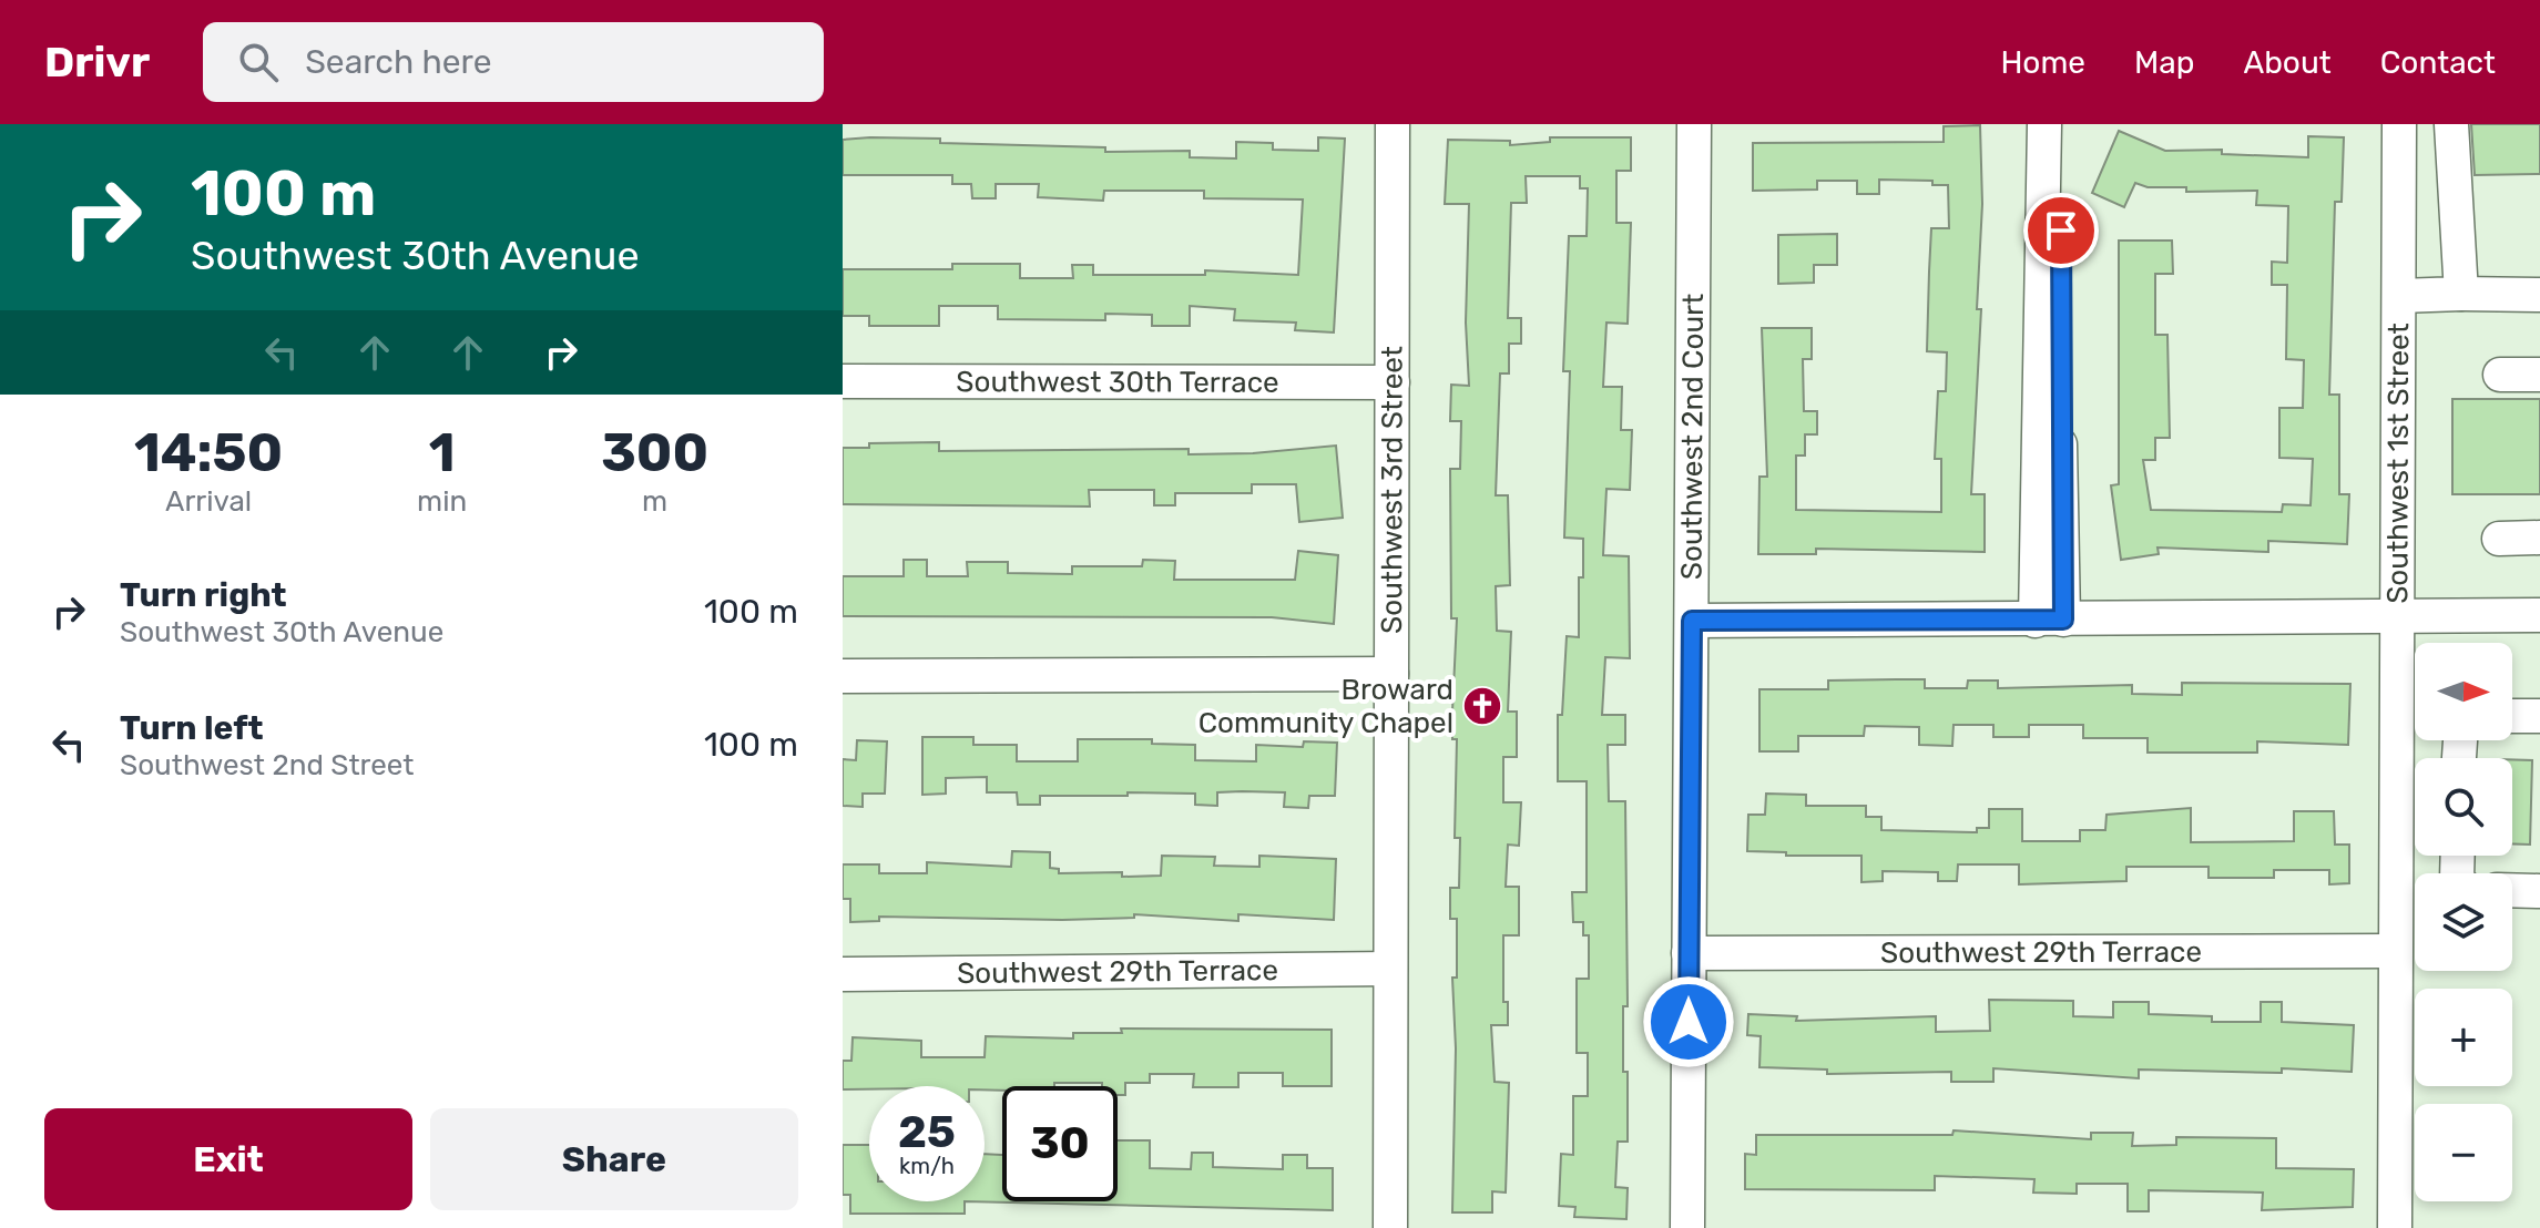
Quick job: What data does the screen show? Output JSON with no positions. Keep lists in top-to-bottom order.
{
  "streets": {
    "street": [
      "Southwest 30th Terrace",
      "Southwest 2nd Court",
      "Southwest 1st Street",
      "Southwest 3rd Street",
      "Southwest 29th Terrace"
    ]
  },
  "crossings": [
    ["Southwest 30th Terrace", "Southwest 3rd Street"],
    ["Southwest 2nd Court", "Southwest 29th Terrace"],
    ["Southwest 1st Street", "Southwest 29th Terrace"],
    ["Southwest 3rd Street", "Southwest 29th Terrace"]
  ],
  "places": {
    "church": ["Broward Community Chapel"]
  },
  "north": "right",
  "page": {
    "header": "Drivr",
    "search": "Search here",
    "nav": [
      "Home",
      "Map",
      "About",
      "Contact"
    ],
    "turn": ["100 m", "Southwest 30th Avenue"],
    "eta": [
      "14:50",
      "Arrival",
      "1",
      "min",
      "300",
      "m"
    ],
    "list": [
      {
        "name": "Turn right",
        "note": "Southwest 30th Avenue",
        "value": "100 m"
      },
      {
        "name": "Turn left",
        "note": "Southwest 2nd Street",
        "value": "100 m"
      }
    ],
    "map_buttons": ["+", "−"],
    "speed": "25 km/h",
    "limit": "30",
    "buttons": ["Exit", "Share"]
  }
}
